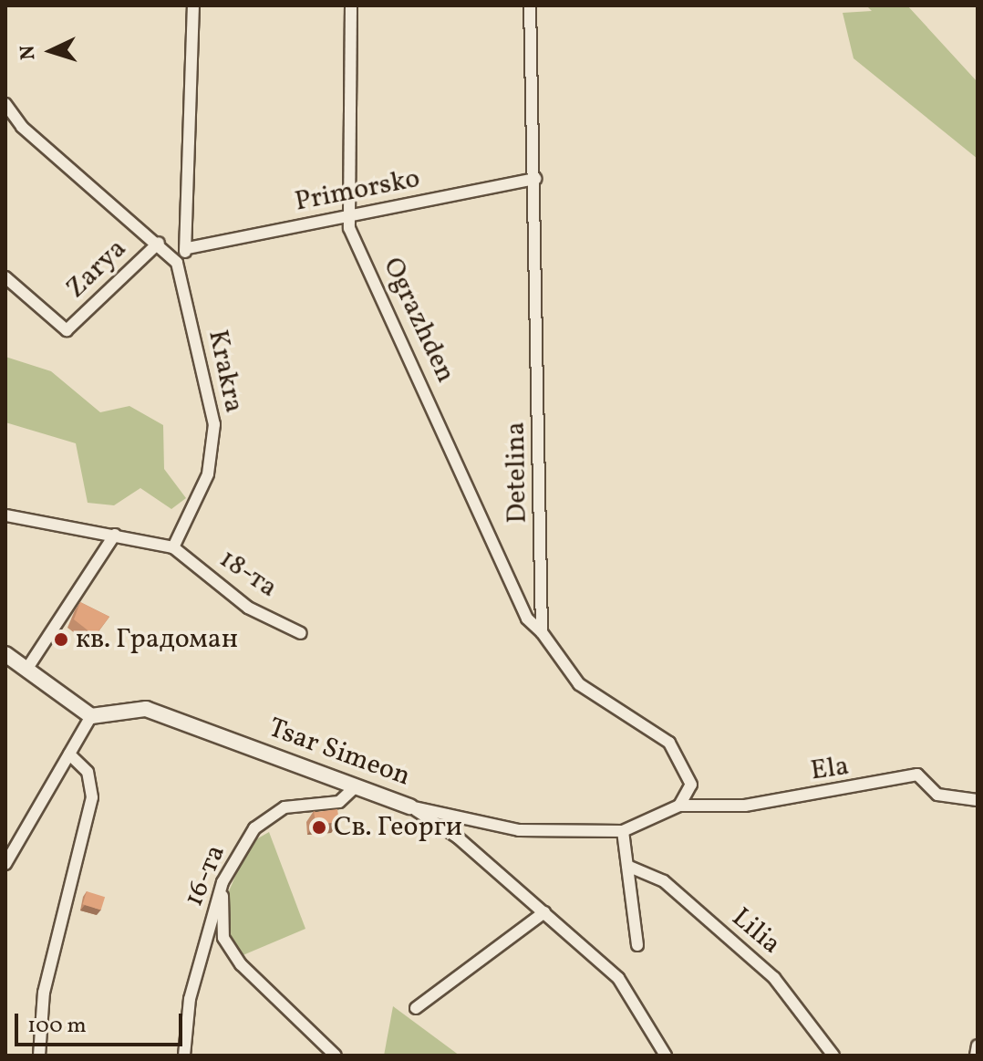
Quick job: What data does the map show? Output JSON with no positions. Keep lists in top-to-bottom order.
{
  "streets": {
    "street": [
      "Primorsko",
      "Zarya",
      "Ograzhden",
      "Krakra",
      "Detelina",
      "18-та",
      "Tsar Simeon",
      "Ela",
      "16-та",
      "Lilia"
    ]
  },
  "crossings": [
    ["Primorsko", "Ograzhden"],
    ["Primorsko", "Detelina"],
    ["Zarya", "Krakra"],
    ["Ograzhden", "Detelina"],
    ["Krakra", "18-та"],
    ["Tsar Simeon", "16-та"]
  ],
  "places": ["кв. Градоман", "Св. Георги"],
  "scale_bar": "100 m",
  "north": "left"
}
